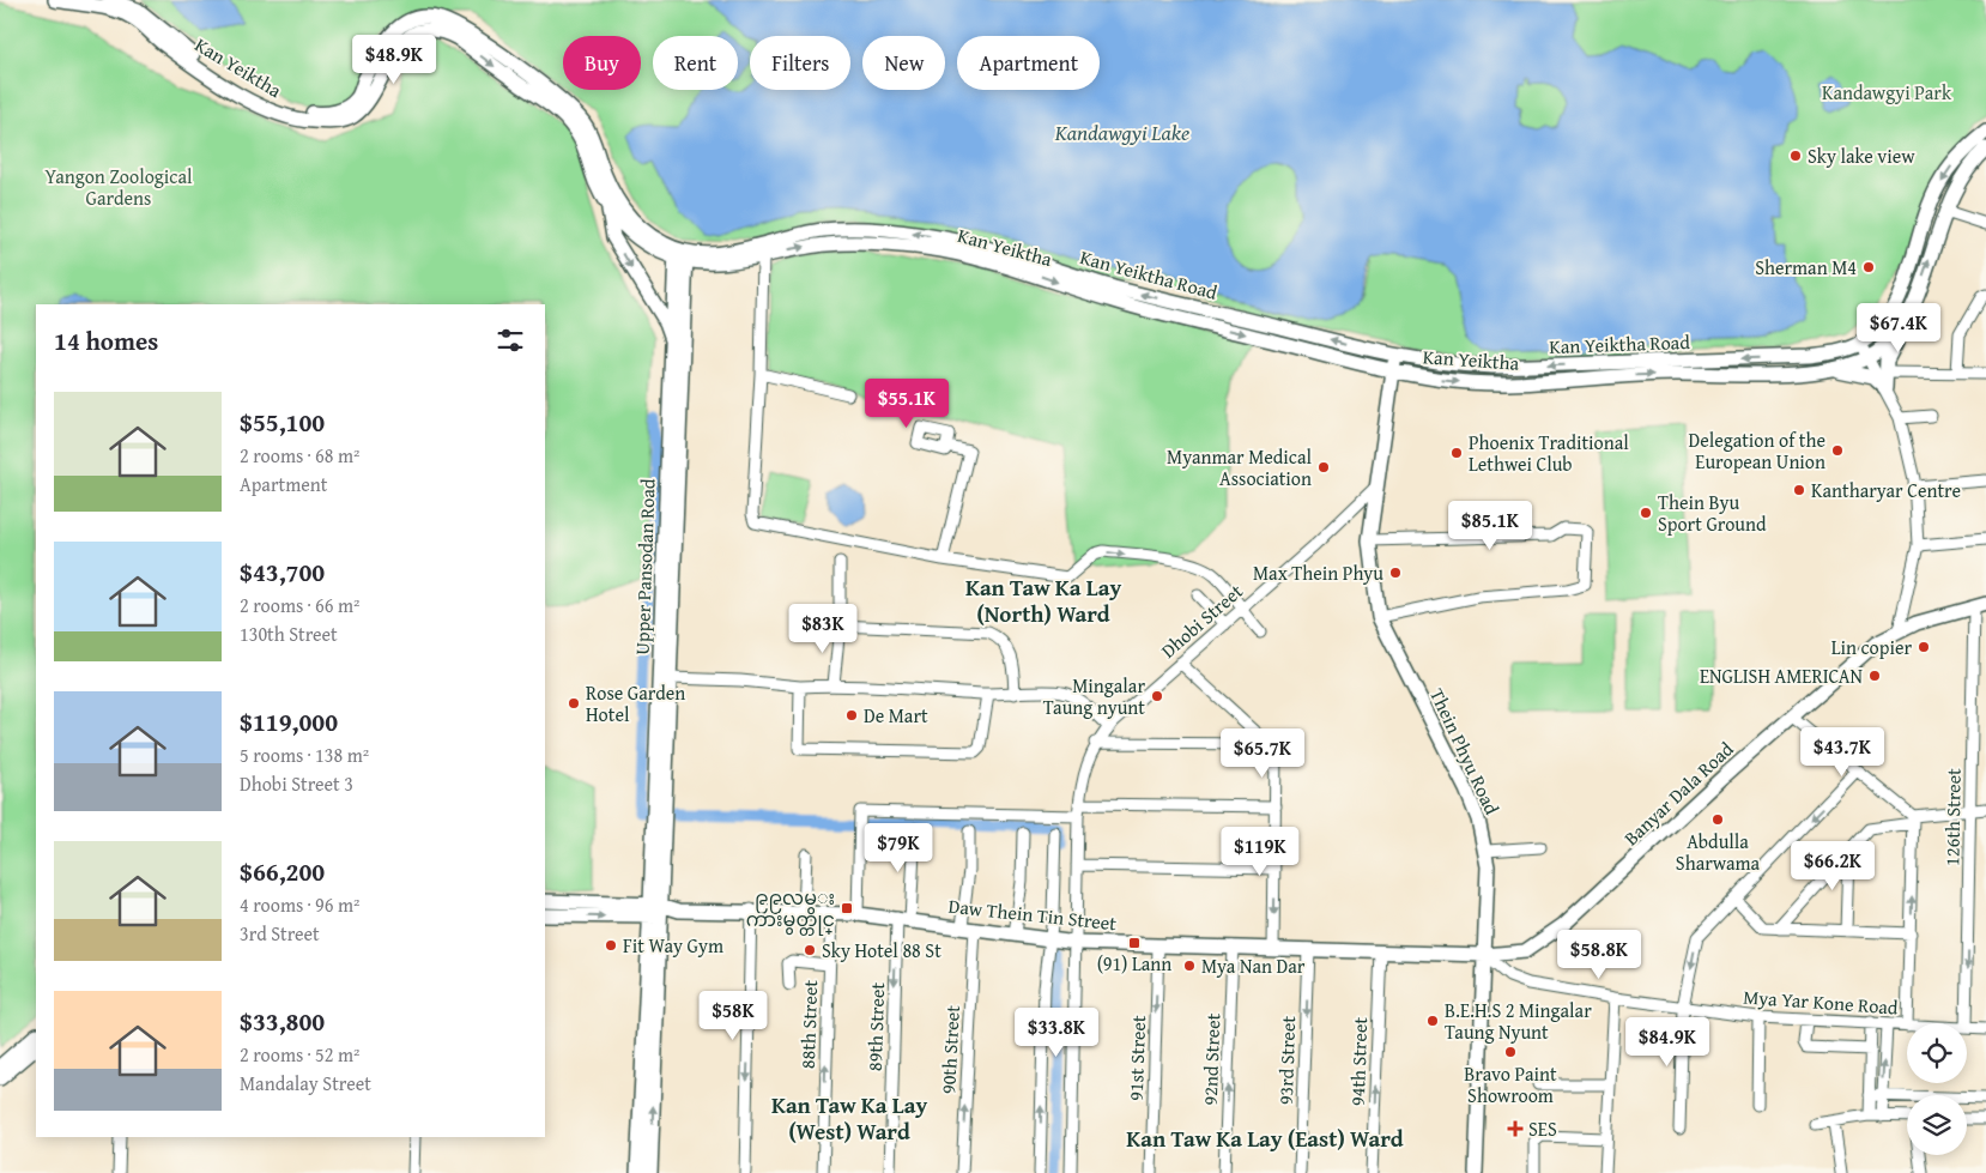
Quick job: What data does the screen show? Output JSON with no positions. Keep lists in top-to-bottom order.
{
  "streets": {
    "main road": [
      "Kan Yeiktha",
      "Kan Yeiktha Road",
      "Upper Pansodan Road",
      "Thein Phyu Road",
      "Banyar Dala Road",
      "Daw Thein Tin Street"
    ],
    "street": [
      "Dhobi Street",
      "126th Street",
      "Mya Yar Kone Road",
      "88th Street",
      "89th Street",
      "90th Street",
      "91st Street",
      "92nd Street",
      "93rd Street",
      "94th Street"
    ]
  },
  "crossings": [
    ["Kan Yeiktha", "Kan Yeiktha Road"],
    ["Kan Yeiktha", "Upper Pansodan Road"],
    ["Kan Yeiktha", "Thein Phyu Road"],
    ["Kan Yeiktha Road", "Upper Pansodan Road"],
    ["Kan Yeiktha Road", "Thein Phyu Road"],
    ["Upper Pansodan Road", "Daw Thein Tin Street"],
    ["Dhobi Street", "Thein Phyu Road"],
    ["Dhobi Street", "Daw Thein Tin Street"],
    ["Thein Phyu Road", "Banyar Dala Road"],
    ["Thein Phyu Road", "Mya Yar Kone Road"],
    ["Banyar Dala Road", "126th Street"],
    ["Banyar Dala Road", "Daw Thein Tin Street"],
    ["Banyar Dala Road", "Mya Yar Kone Road"],
    ["Banyar Dala Road", "94th Street"],
    ["126th Street", "Mya Yar Kone Road"],
    ["Daw Thein Tin Street", "88th Street"],
    ["Daw Thein Tin Street", "89th Street"],
    ["Daw Thein Tin Street", "90th Street"],
    ["Daw Thein Tin Street", "91st Street"],
    ["Daw Thein Tin Street", "92nd Street"],
    ["Daw Thein Tin Street", "93rd Street"],
    ["Daw Thein Tin Street", "94th Street"]
  ],
  "one_way": [
    "Kan Yeiktha",
    "Kan Yeiktha Road",
    "89th Street",
    "91st Street",
    "92nd Street",
    "93rd Street",
    "94th Street"
  ],
  "districts": ["Kan Taw Ka Lay (North) Ward", "Kan Taw Ka Lay (West) Ward", "Kan Taw Ka Lay (East) Ward"],
  "water": ["Kandawgyi Lake"],
  "parks": ["Kandawgyi Park", "Yangon Zoological Gardens"],
  "places": {
    "other": [
      "Sky lake view",
      "Sherman M4",
      "Delegation of the European Union",
      "Phoenix Traditional Lethwei Club",
      "Myanmar Medical Association",
      "Kantharyar Centre",
      "Thein Byu Sport Ground",
      "Max Thein Phyu",
      "Lin copier",
      "ENGLISH AMERICAN",
      "Mingalar Taung nyunt",
      "Rose Garden Hotel",
      "De Mart",
      "Abdulla Sharwama",
      "Fit Way Gym",
      "Sky Hotel 88 St",
      "Mya Nan Dar",
      "B.E.H.S 2 Mingalar Taung Nyunt",
      "Bravo Paint Showroom"
    ],
    "transit": ["၉၉လမ္း ကားမွတ္တိုင္", "(91) Lann"],
    "health": ["SES"]
  },
  "page": {
    "price": [
      "$48.9K",
      "$67.4K",
      "$55.1K",
      "$85.1K",
      "$83K",
      "$43.7K",
      "$65.7K",
      "$79K",
      "$119K",
      "$66.2K",
      "$58.8K",
      "$58K",
      "$33.8K",
      "$84.9K"
    ],
    "chip": [
      "Buy",
      "Rent",
      "Filters",
      "New",
      "Apartment"
    ],
    "heading": "14 homes",
    "list": [
      {
        "name": "$55,100",
        "note": "2 rooms · 68 m² · Apartment"
      },
      {
        "name": "$43,700",
        "note": "2 rooms · 66 m² · 130th Street"
      },
      {
        "name": "$119,000",
        "note": "5 rooms · 138 m² · Dhobi Street 3"
      },
      {
        "name": "$66,200",
        "note": "4 rooms · 96 m² · 3rd Street"
      },
      {
        "name": "$33,800",
        "note": "2 rooms · 52 m² · Mandalay Street"
      }
    ]
  }
}
